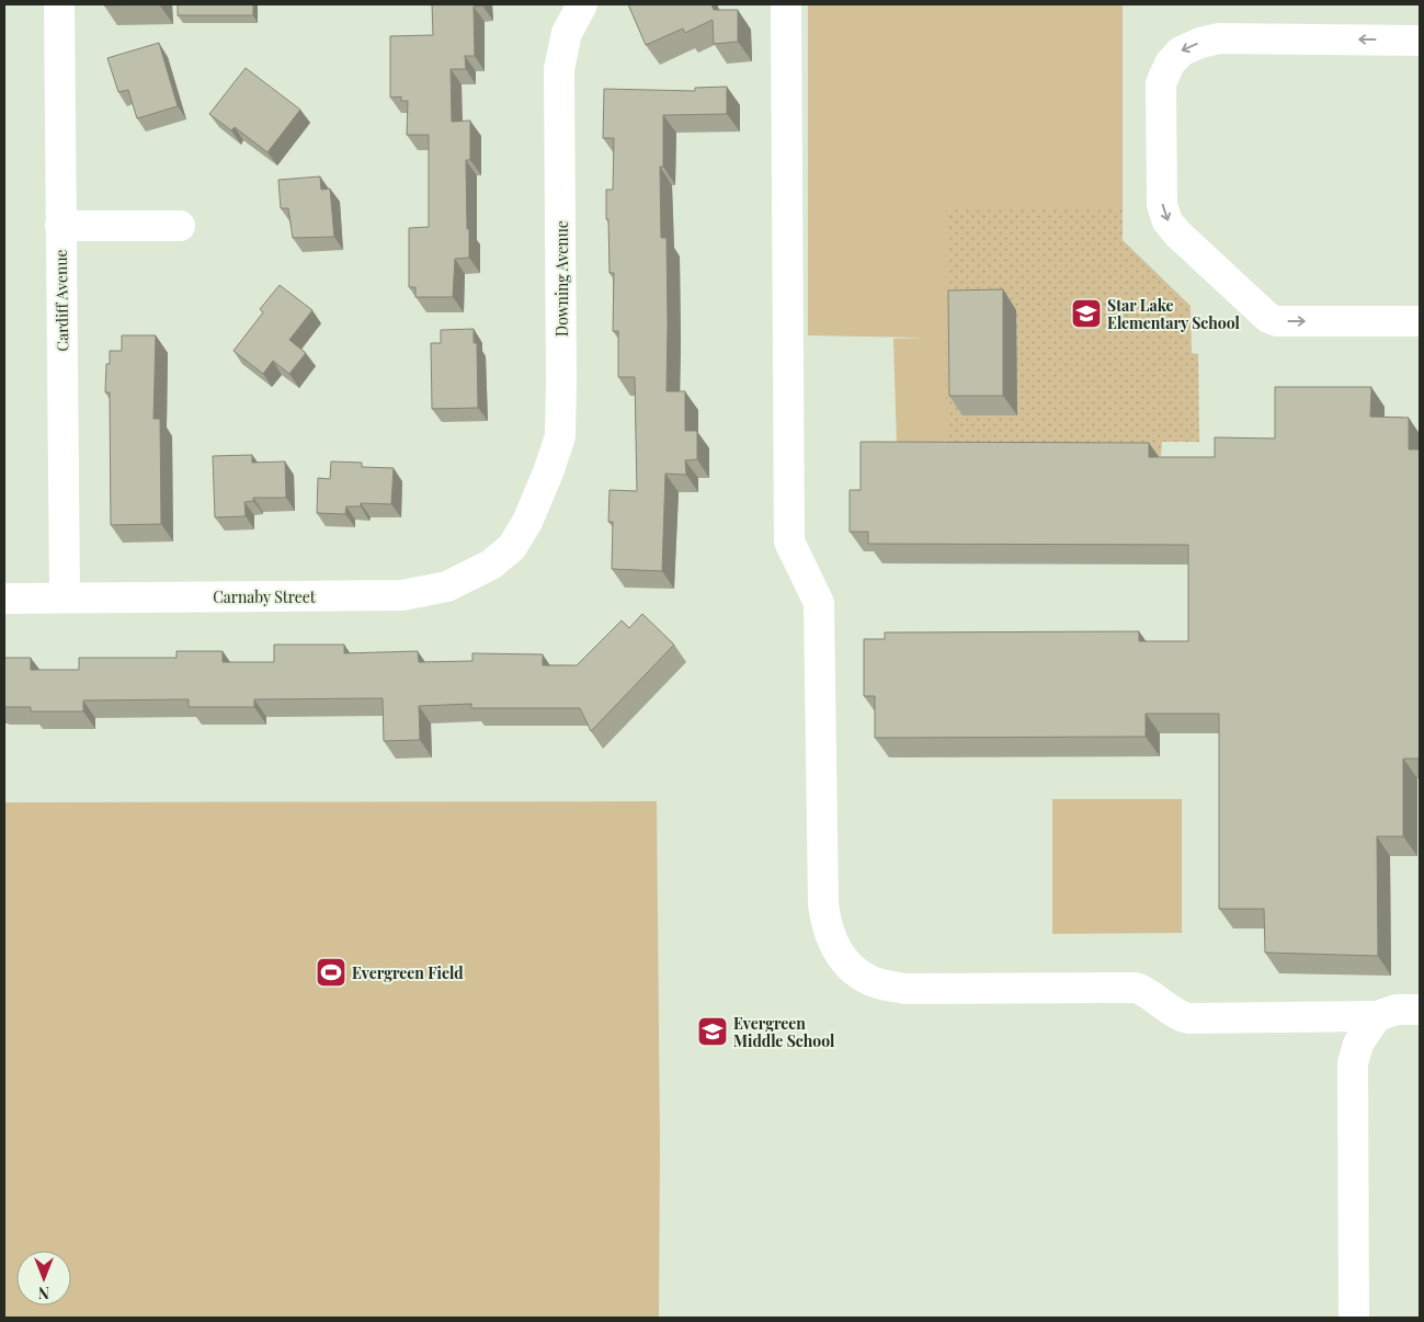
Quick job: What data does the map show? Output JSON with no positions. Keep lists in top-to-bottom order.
{
  "streets": {
    "street": ["Downing Avenue", "Cardiff Avenue", "Carnaby Street"]
  },
  "crossings": [
    ["Downing Avenue", "Carnaby Street"],
    ["Cardiff Avenue", "Carnaby Street"]
  ],
  "places": {
    "school or university": ["Star Lake Elementary School", "Evergreen Middle School"],
    "sports": ["Evergreen Field"]
  },
  "north": "bottom"
}
